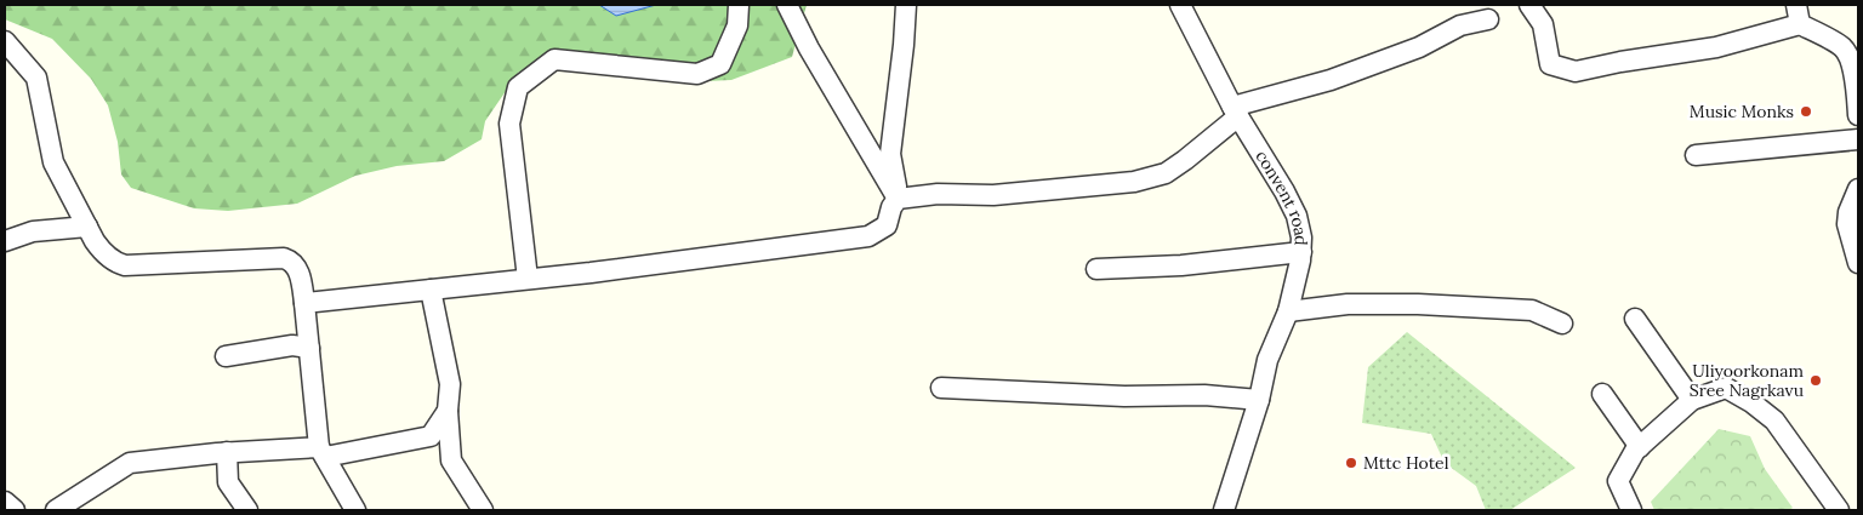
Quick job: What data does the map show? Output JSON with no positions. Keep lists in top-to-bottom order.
{
  "streets": {
    "street": ["convent road"]
  },
  "places": ["Music Monks", "Uliyoorkonam Sree Nagrkavu", "Mttc Hotel"]
}
